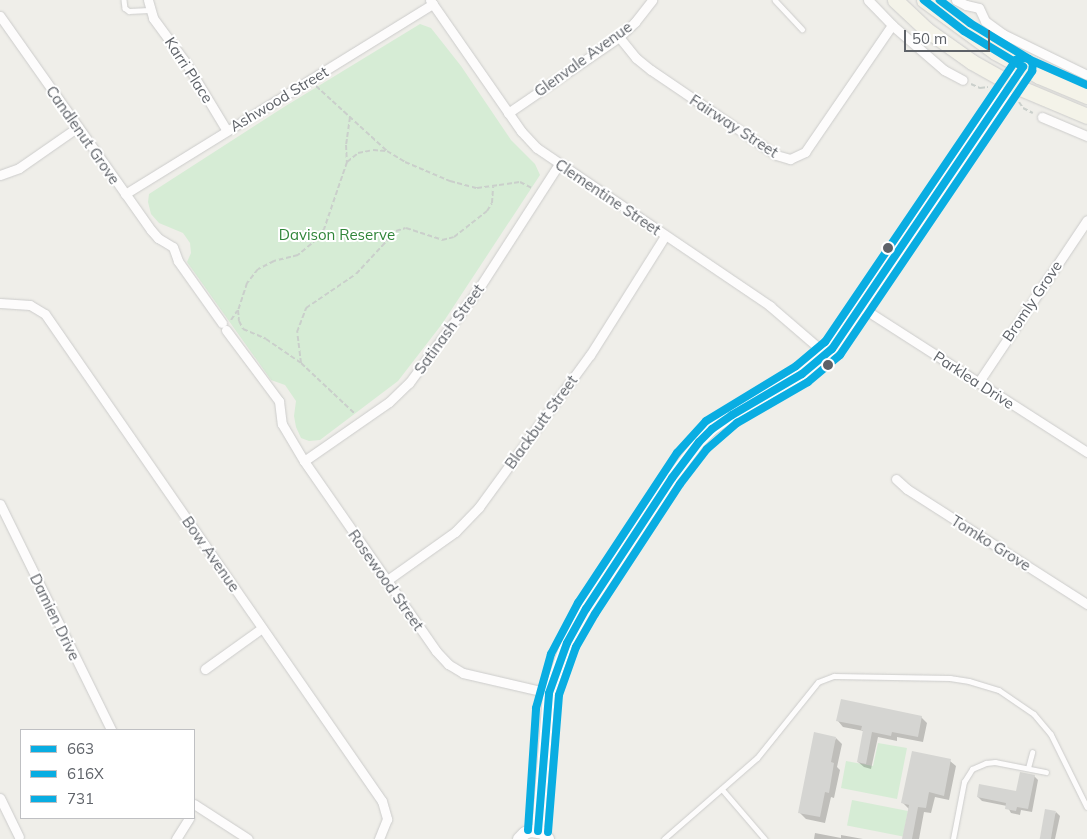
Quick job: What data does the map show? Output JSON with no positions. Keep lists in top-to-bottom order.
{
  "streets": {
    "street": [
      "Glenvale Avenue",
      "Karri Place",
      "Ashwood Street",
      "Fairway Street",
      "Candlenut Grove",
      "Clementine Street",
      "Bromly Grove",
      "Satinash Street",
      "Parklea Drive",
      "Blackbutt Street",
      "Tomko Grove",
      "Bow Avenue",
      "Rosewood Street",
      "Damien Drive"
    ]
  },
  "crossings": [
    ["Glenvale Avenue", "Fairway Street"],
    ["Glenvale Avenue", "Clementine Street"],
    ["Karri Place", "Ashwood Street"],
    ["Ashwood Street", "Candlenut Grove"],
    ["Ashwood Street", "Clementine Street"],
    ["Candlenut Grove", "Rosewood Street"],
    ["Clementine Street", "Satinash Street"],
    ["Clementine Street", "Blackbutt Street"],
    ["Bromly Grove", "Parklea Drive"],
    ["Satinash Street", "Rosewood Street"],
    ["Blackbutt Street", "Rosewood Street"]
  ],
  "parks": ["Davison Reserve"],
  "lines": ["transit line 663", "transit line 616X", "transit line 731"],
  "legend": ["663", "616X", "731"],
  "scale_bar": "50 m"
}
